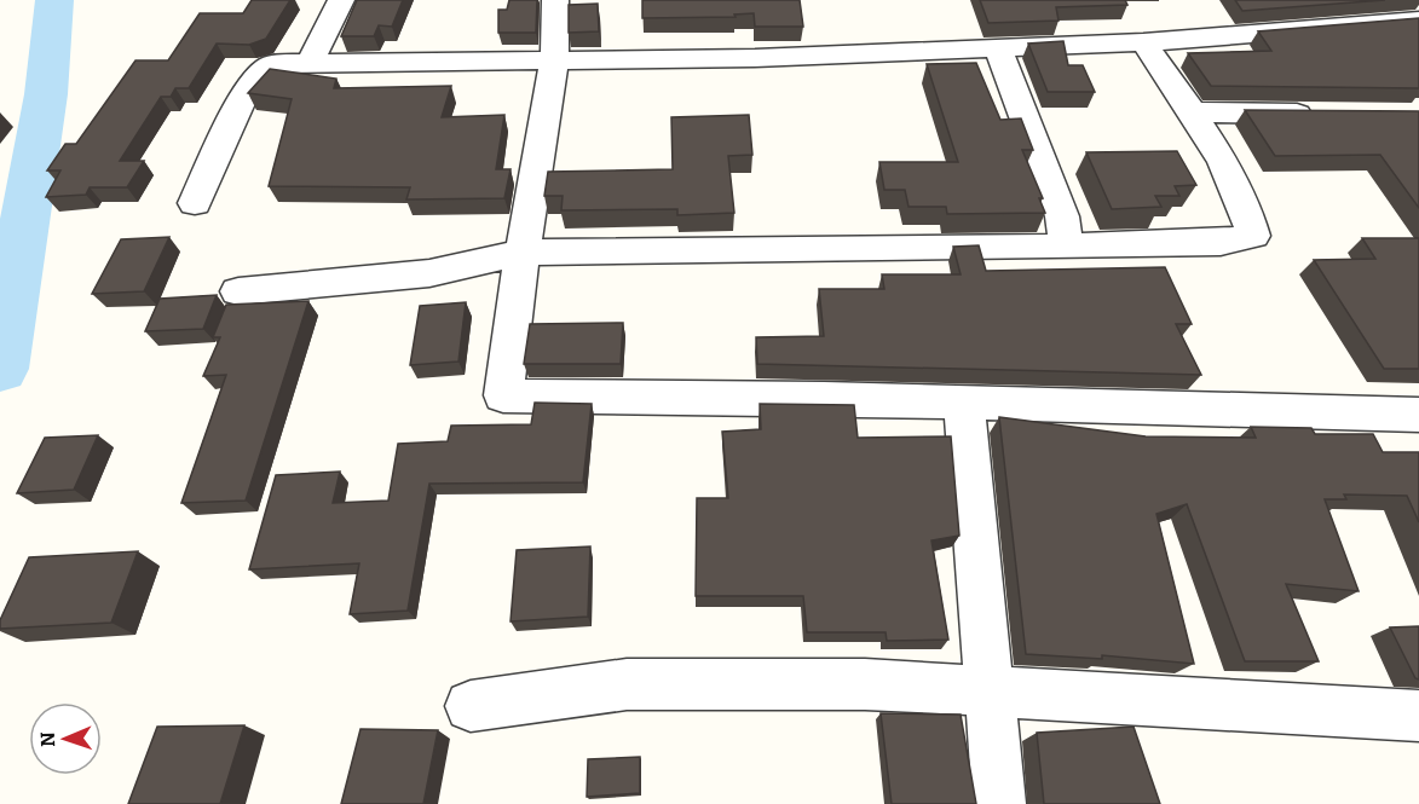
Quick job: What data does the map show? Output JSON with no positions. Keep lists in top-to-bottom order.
{
  "north": "left"
}
